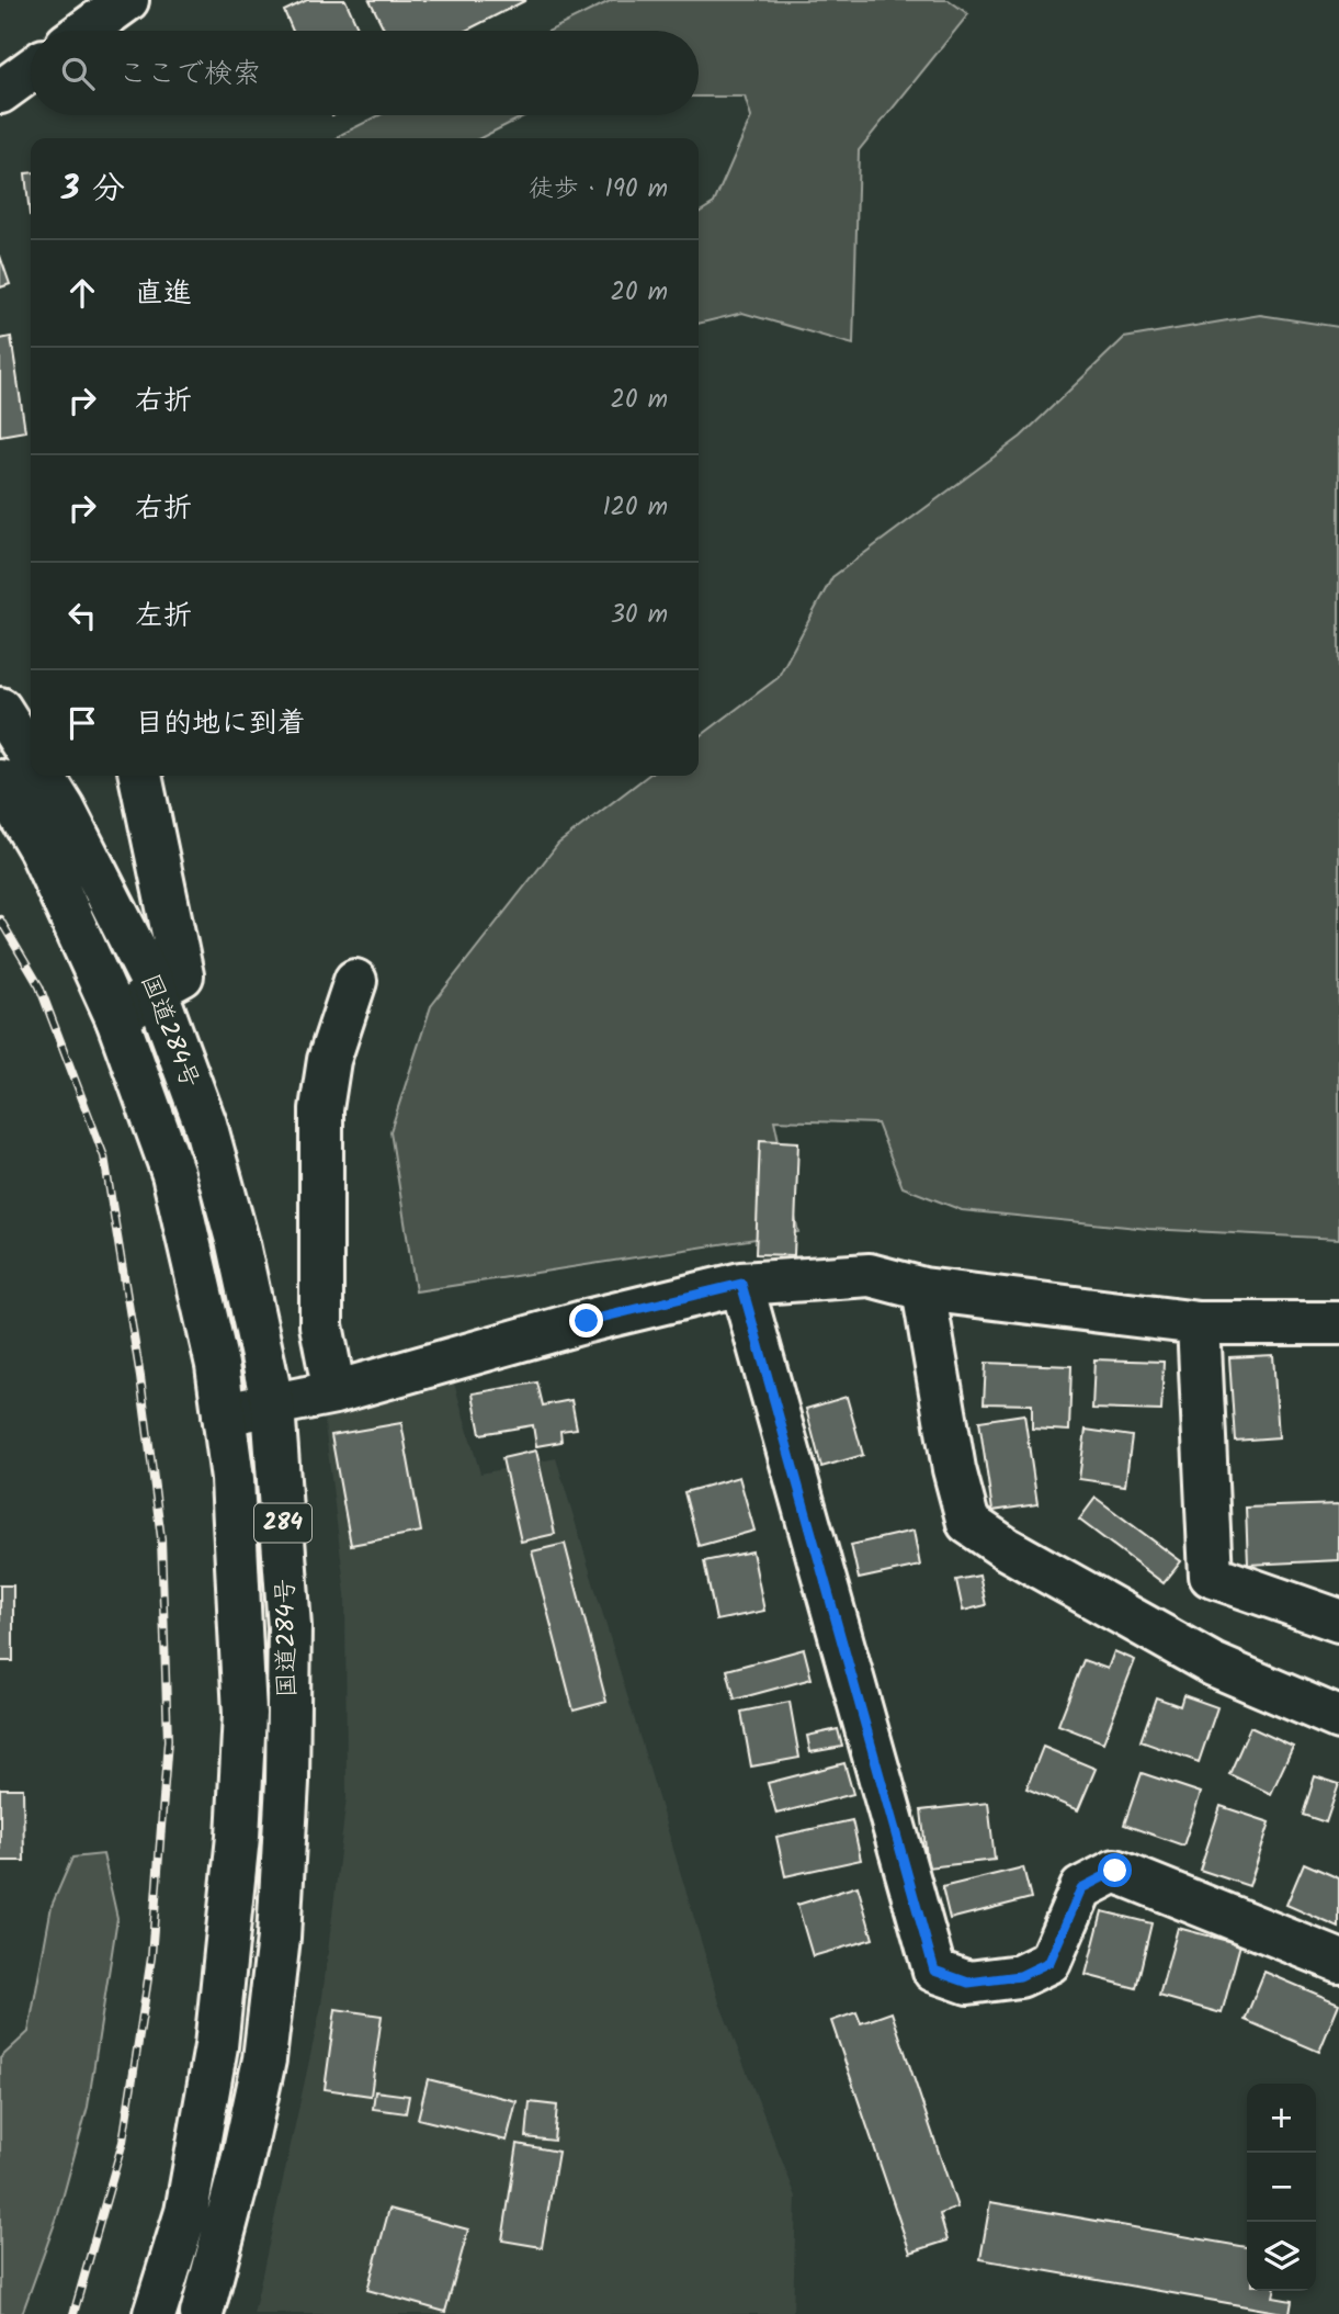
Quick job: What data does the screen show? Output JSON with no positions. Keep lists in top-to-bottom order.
{
  "streets": {
    "main road": ["国道284号", "284"]
  },
  "page": {
    "search": "ここで検索",
    "heading": ["3 分", "徒歩 · 190 m"],
    "list": [
      ["直進", "20 m"],
      ["右折", "20 m"],
      ["右折", "120 m"],
      ["左折", "30 m"],
      "目的地に到着"
    ],
    "map_buttons": ["+", "−"]
  }
}
